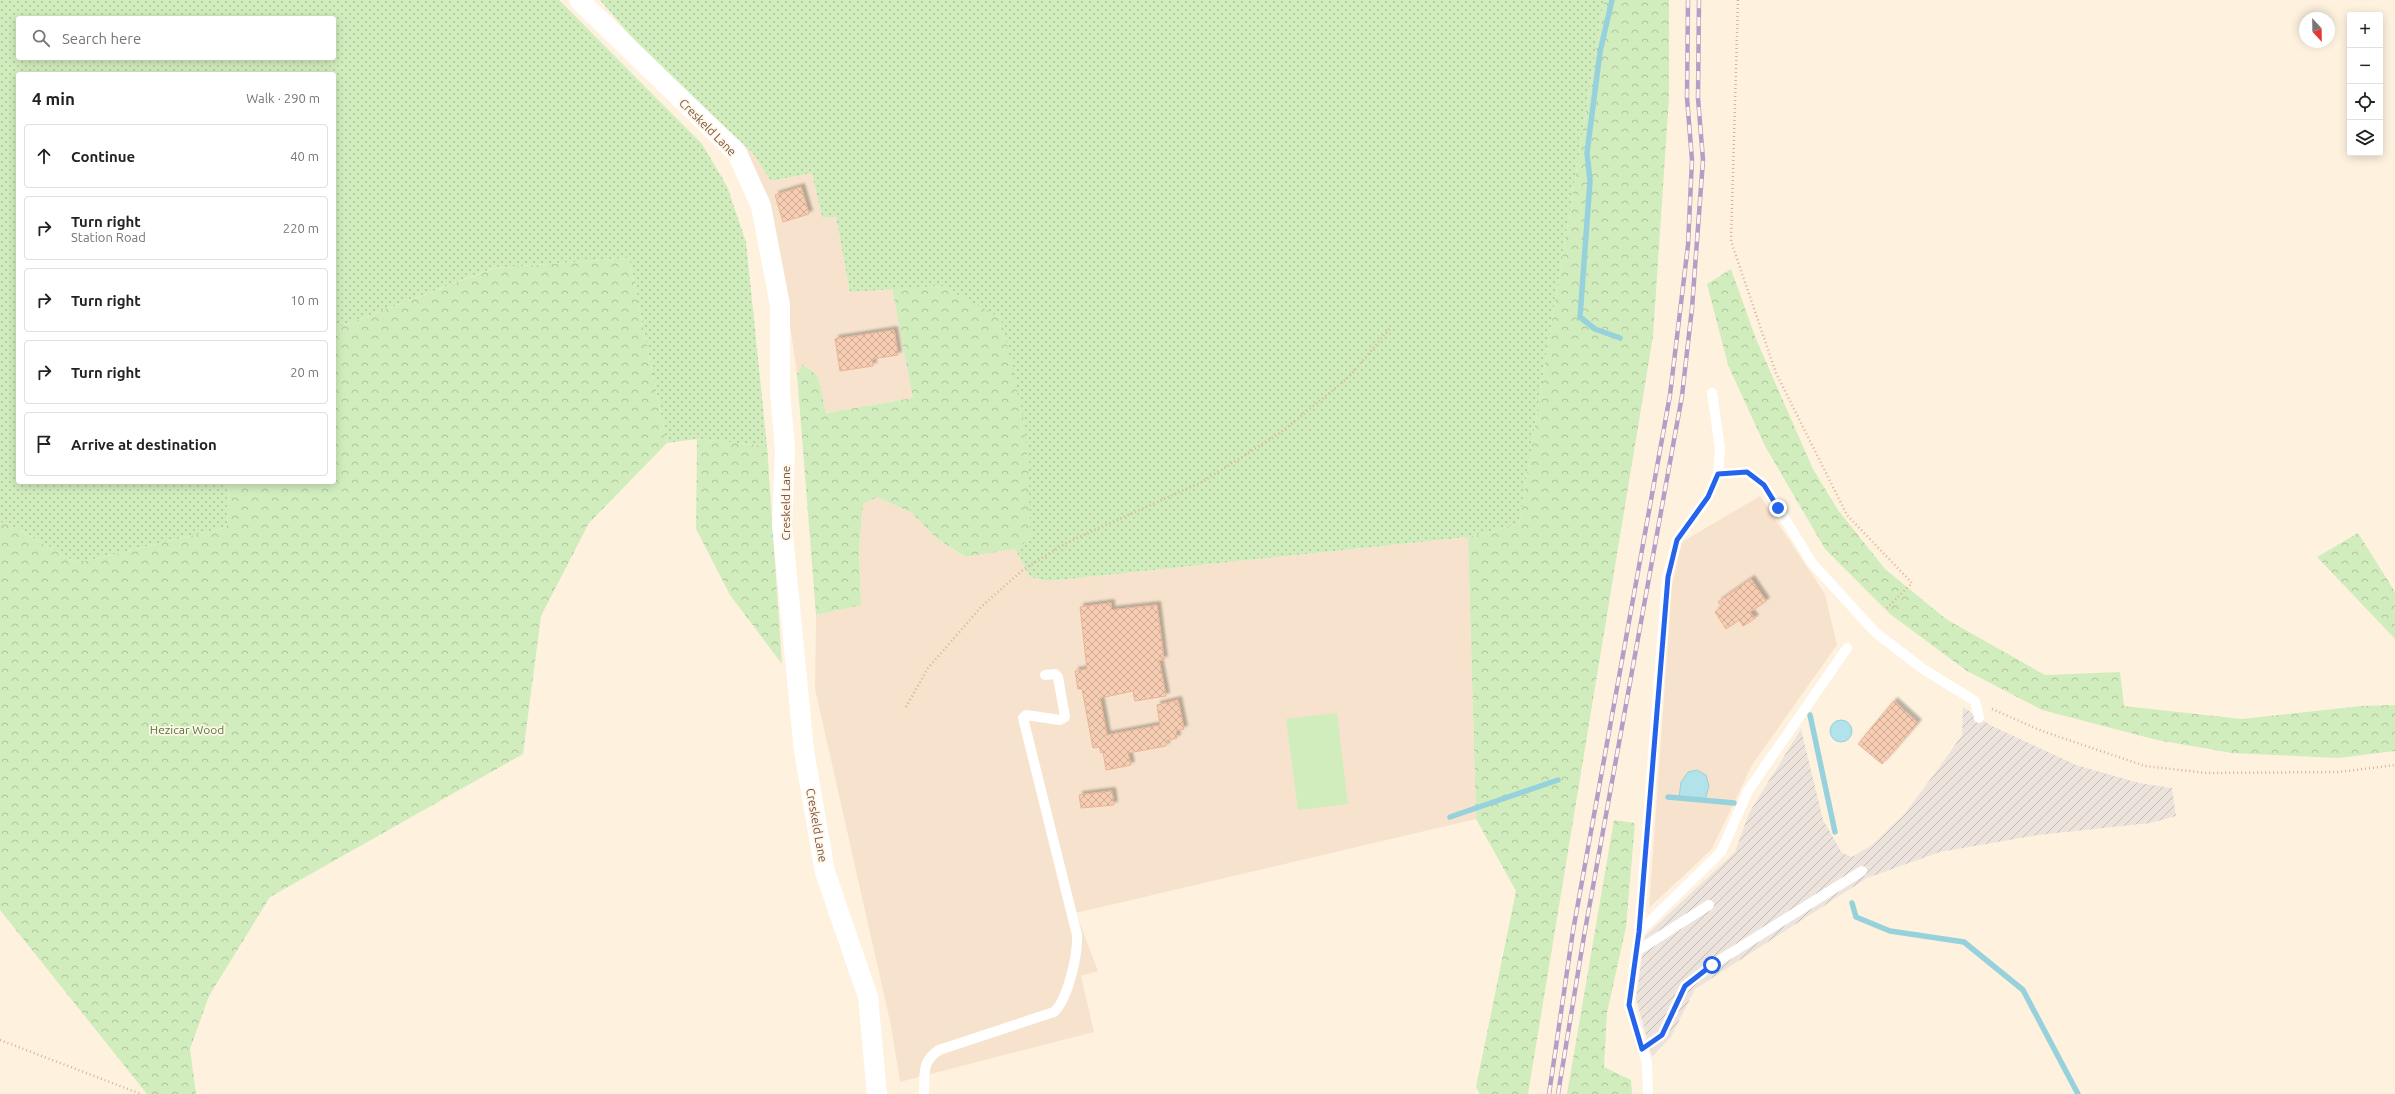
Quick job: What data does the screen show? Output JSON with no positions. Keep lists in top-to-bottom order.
{
  "streets": {
    "street": ["Creskeld Lane"]
  },
  "parks": ["Hezicar Wood"],
  "north": "bottom",
  "page": {
    "map_buttons": ["+", "−"],
    "search": "Search here",
    "heading": ["4 min", "Walk · 290 m"],
    "list": [
      ["Continue", "40 m"],
      ["Turn right", "Station Road", "220 m"],
      ["Turn right", "10 m"],
      ["Turn right", "20 m"],
      "Arrive at destination"
    ]
  }
}
